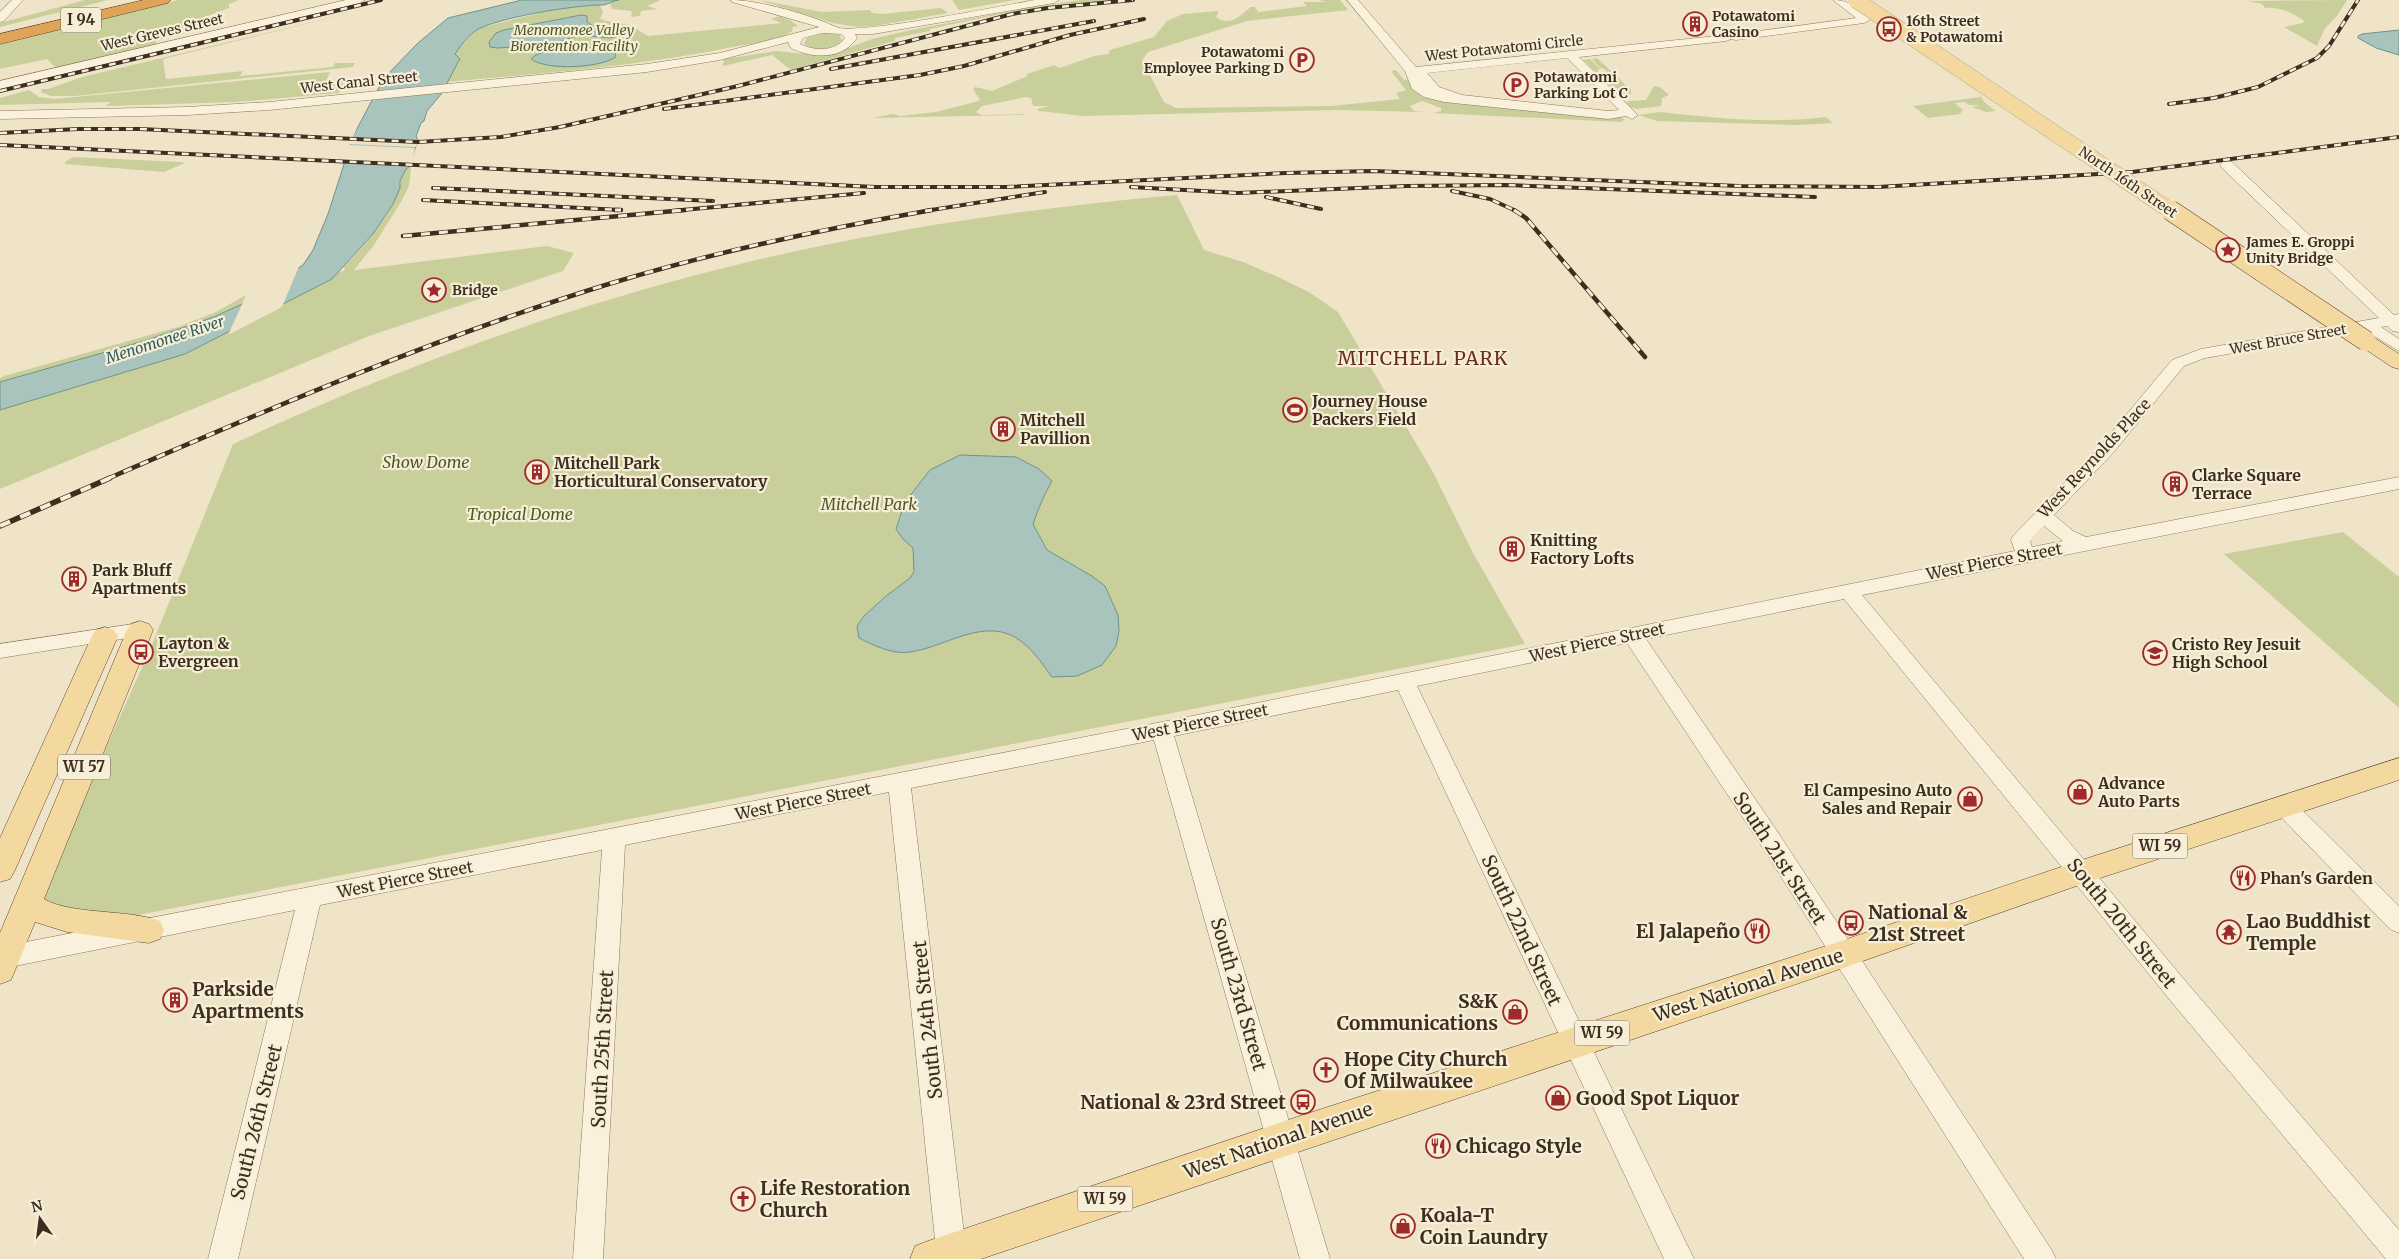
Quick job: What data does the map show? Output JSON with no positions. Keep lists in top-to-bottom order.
{
  "streets": {
    "highway": ["I 94"],
    "main road": [
      "North 16th Street",
      "WI 57",
      "WI 59",
      "West National Avenue"
    ],
    "street": [
      "West Greves Street",
      "West Potawatomi Circle",
      "West Canal Street",
      "West Bruce Street",
      "West Reynolds Place",
      "West Pierce Street",
      "South 21st Street",
      "South 20th Street",
      "South 22nd Street",
      "South 23rd Street",
      "South 24th Street",
      "South 25th Street",
      "South 26th Street"
    ]
  },
  "crossings": [
    ["West Bruce Street", "West Reynolds Place"],
    ["West Reynolds Place", "West Pierce Street"],
    ["West Pierce Street", "WI 57"],
    ["West Pierce Street", "South 21st Street"],
    ["West Pierce Street", "South 20th Street"],
    ["West Pierce Street", "South 22nd Street"],
    ["West Pierce Street", "South 23rd Street"],
    ["West Pierce Street", "South 24th Street"],
    ["West Pierce Street", "South 25th Street"],
    ["West Pierce Street", "South 26th Street"],
    ["South 21st Street", "West National Avenue"],
    ["South 20th Street", "West National Avenue"],
    ["South 22nd Street", "West National Avenue"],
    ["West National Avenue", "South 23rd Street"],
    ["West National Avenue", "South 24th Street"]
  ],
  "districts": ["MITCHELL PARK"],
  "water": ["Menomonee River"],
  "parks": [
    "Menomonee Valley Bioretention Facility",
    "Show Dome",
    "Mitchell Park",
    "Tropical Dome"
  ],
  "places": {
    "building": [
      "Potawatomi Casino",
      "Mitchell Pavillion",
      "Mitchell Park Horticultural Conservatory",
      "Clarke Square Terrace",
      "Knitting Factory Lofts",
      "Park Bluff Apartments",
      "Parkside Apartments"
    ],
    "bus stop": [
      "16th Street & Potawatomi",
      "Layton & Evergreen",
      "National & 21st Street",
      "National & 23rd Street"
    ],
    "parking": ["Potawatomi Employee Parking D", "Potawatomi Parking Lot C"],
    "place": ["James E. Groppi Unity Bridge", "Bridge"],
    "sports": ["Journey House Packers Field"],
    "school or university": ["Cristo Rey Jesuit High School"],
    "shop": [
      "Advance Auto Parts",
      "El Campesino Auto Sales and Repair",
      "S&K Communications",
      "Good Spot Liquor",
      "Koala-T Coin Laundry"
    ],
    "restaurant": ["Phan's Garden", "El Jalapeño", "Chicago Style"],
    "temple": ["Lao Buddhist Temple"],
    "church": ["Hope City Church Of Milwaukee", "Life Restoration Church"]
  },
  "north": "top"
}
